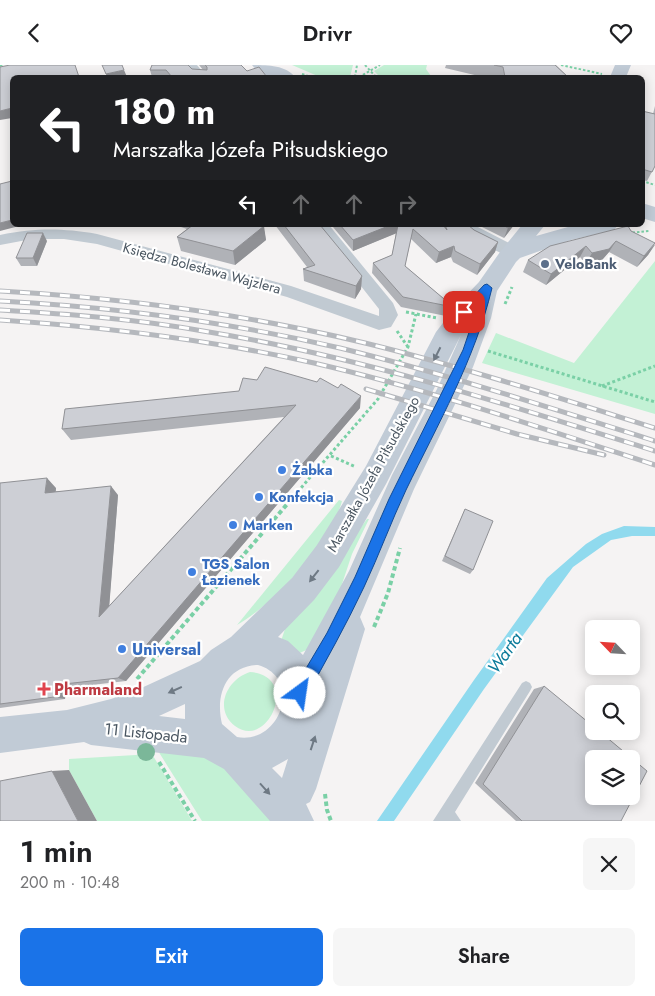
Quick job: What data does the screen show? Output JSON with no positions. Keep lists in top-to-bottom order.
{
  "streets": {
    "street": ["Księdza Bolesława Wajzlera", "Marszałka Józefa Piłsudskiego", "11 Listopada"]
  },
  "crossings": [
    ["Marszałka Józefa Piłsudskiego", "11 Listopada"]
  ],
  "one_way": ["11 Listopada"],
  "water": ["Warta"],
  "places": {
    "other": [
      "VeloBank",
      "Żabka",
      "Konfekcja",
      "Marken",
      "TGS Salon Łazienek",
      "Universal"
    ],
    "health": ["Pharmaland"]
  },
  "north": "top left",
  "page": {
    "header": "Drivr",
    "turn": ["180 m", "Marszałka Józefa Piłsudskiego"],
    "heading": ["1 min", "200 m · 10:48"],
    "buttons": ["Exit", "Share"]
  }
}
